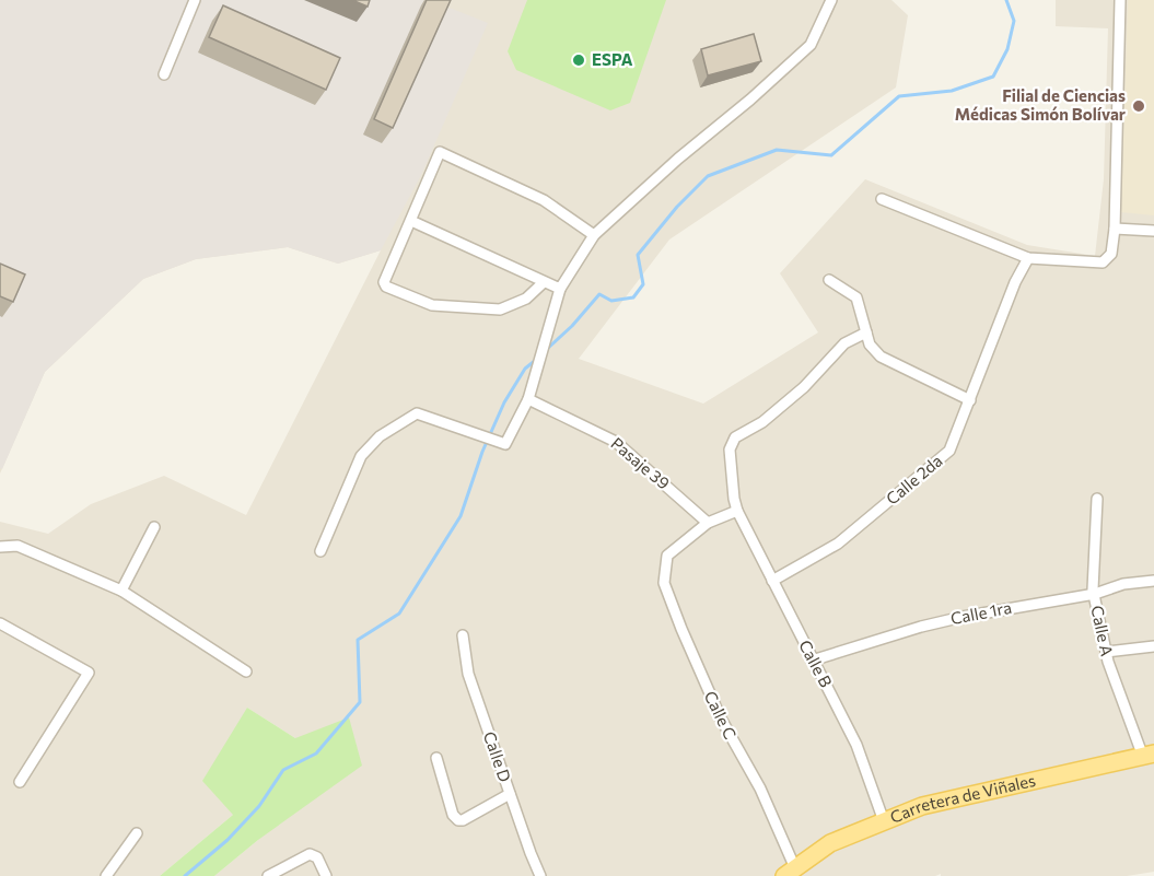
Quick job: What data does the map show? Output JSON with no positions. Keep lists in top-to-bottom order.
{
  "streets": {
    "main road": ["Carretera de Viñales"],
    "street": [
      "Pasaje 39",
      "Calle 2da",
      "Calle 1ra",
      "Calle A",
      "Calle B",
      "Calle C",
      "Calle D"
    ]
  },
  "crossings": [
    ["Pasaje 39", "Calle C"],
    ["Calle 2da", "Calle B"],
    ["Calle 1ra", "Calle A"],
    ["Calle 1ra", "Calle B"],
    ["Calle A", "Carretera de Viñales"],
    ["Calle B", "Carretera de Viñales"],
    ["Calle C", "Carretera de Viñales"]
  ],
  "places": ["ESPA", "Filial de Ciencias Médicas Simón Bolívar"]
}
